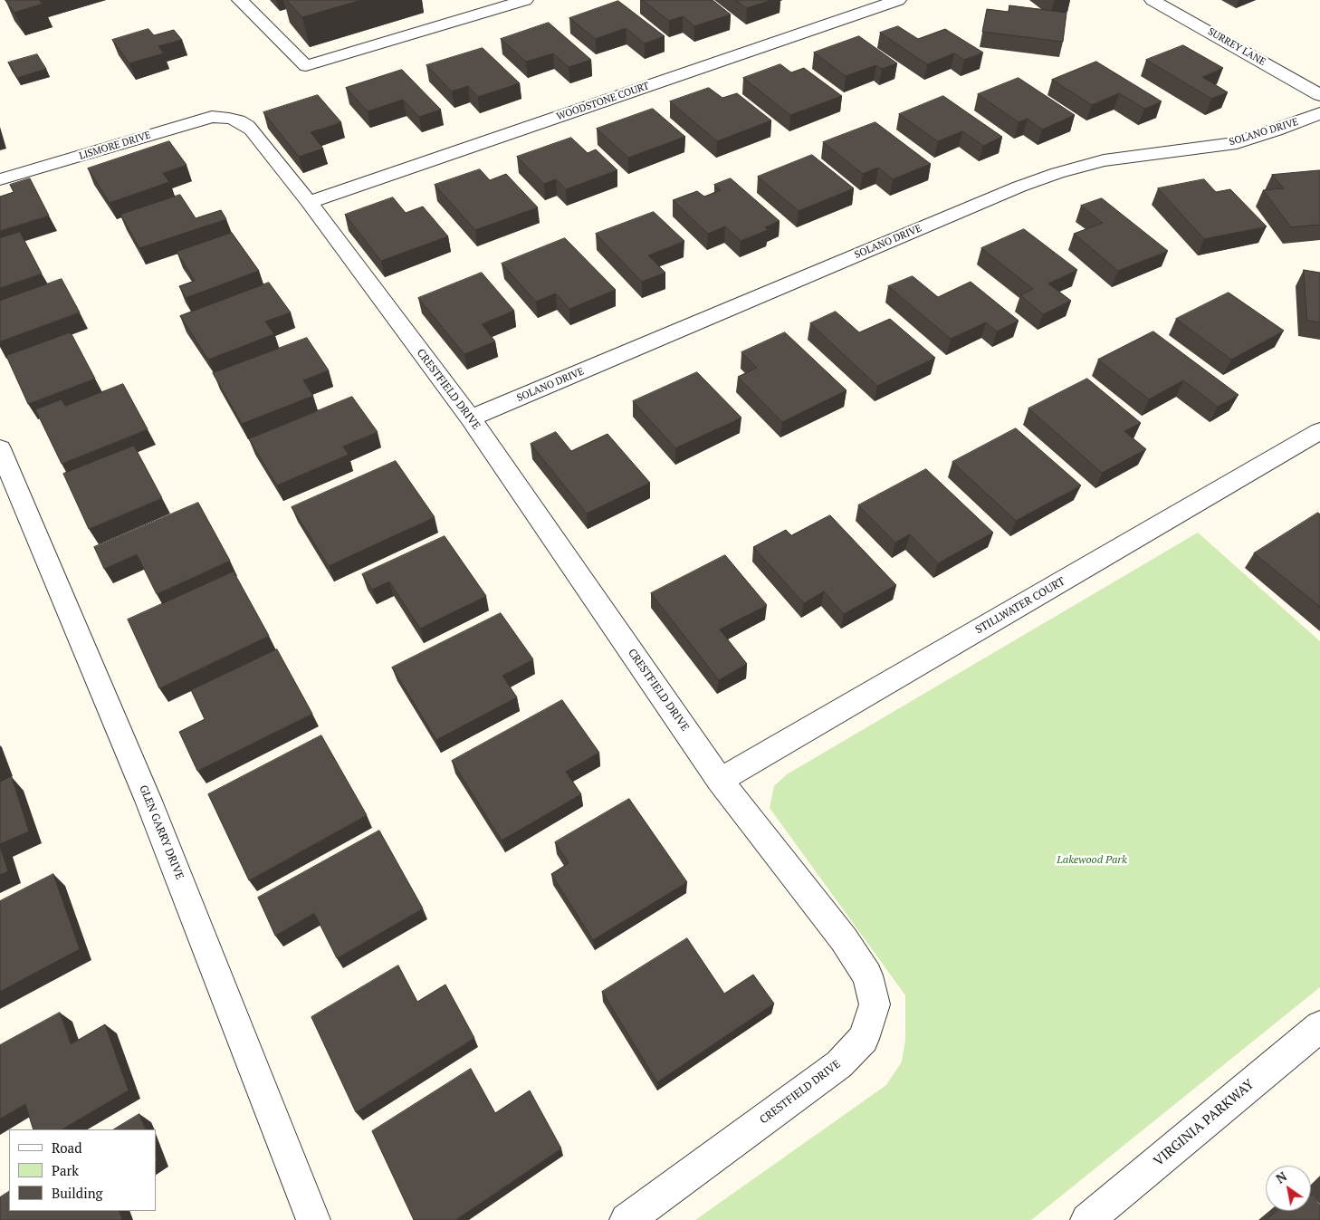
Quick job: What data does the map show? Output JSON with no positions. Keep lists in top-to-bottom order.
{
  "streets": {
    "street": [
      "SURREY LANE",
      "WOODSTONE COURT",
      "SOLANO DRIVE",
      "LISMORE DRIVE",
      "CRESTFIELD DRIVE",
      "STILLWATER COURT",
      "GLEN GARRY DRIVE",
      "VIRGINIA PARKWAY"
    ]
  },
  "crossings": [
    ["WOODSTONE COURT", "CRESTFIELD DRIVE"],
    ["SOLANO DRIVE", "CRESTFIELD DRIVE"],
    ["LISMORE DRIVE", "CRESTFIELD DRIVE"],
    ["CRESTFIELD DRIVE", "STILLWATER COURT"]
  ],
  "parks": ["Lakewood Park"],
  "legend": ["Road", "Park", "Building"],
  "north": "top left"
}
